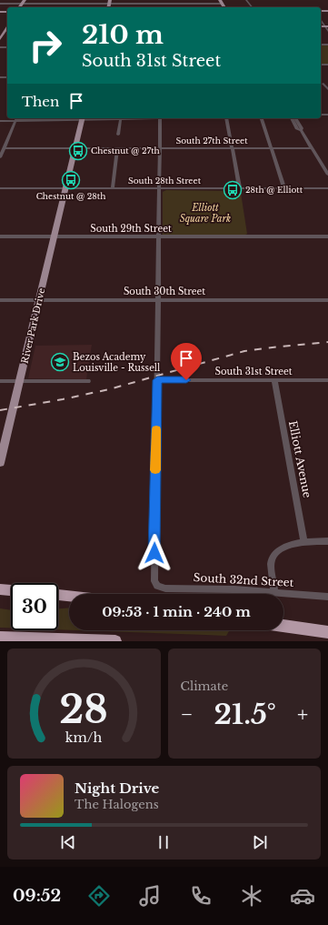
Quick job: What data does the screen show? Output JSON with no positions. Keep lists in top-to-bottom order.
{
  "streets": {
    "main road": ["River Park Drive"],
    "street": [
      "South 27th Street",
      "South 28th Street",
      "South 29th Street",
      "South 30th Street",
      "South 31st Street",
      "Elliott Avenue",
      "South 32nd Street"
    ]
  },
  "crossings": [
    ["South 27th Street", "River Park Drive"],
    ["South 28th Street", "River Park Drive"],
    ["South 29th Street", "River Park Drive"],
    ["South 30th Street", "River Park Drive"],
    ["South 31st Street", "Elliott Avenue"],
    ["South 31st Street", "South 32nd Street"]
  ],
  "parks": ["Elliott Square Park"],
  "places": {
    "bus stop": ["Chestnut @ 27th", "Chestnut @ 28th", "28th @ Elliott"],
    "school or university": ["Bezos Academy Louisville - Russell"]
  },
  "page": {
    "turn": ["210 m", "South 31st Street"],
    "then": "Then",
    "limit": "30",
    "trip": "09:53 · 1 min · 240 m",
    "tile": "Climate",
    "heat": ["−", "21.5°", "+"],
    "song": ["Night Drive", "The Halogens"],
    "tabs": "09:52",
    "gauge": ["28", "km/h"]
  }
}
